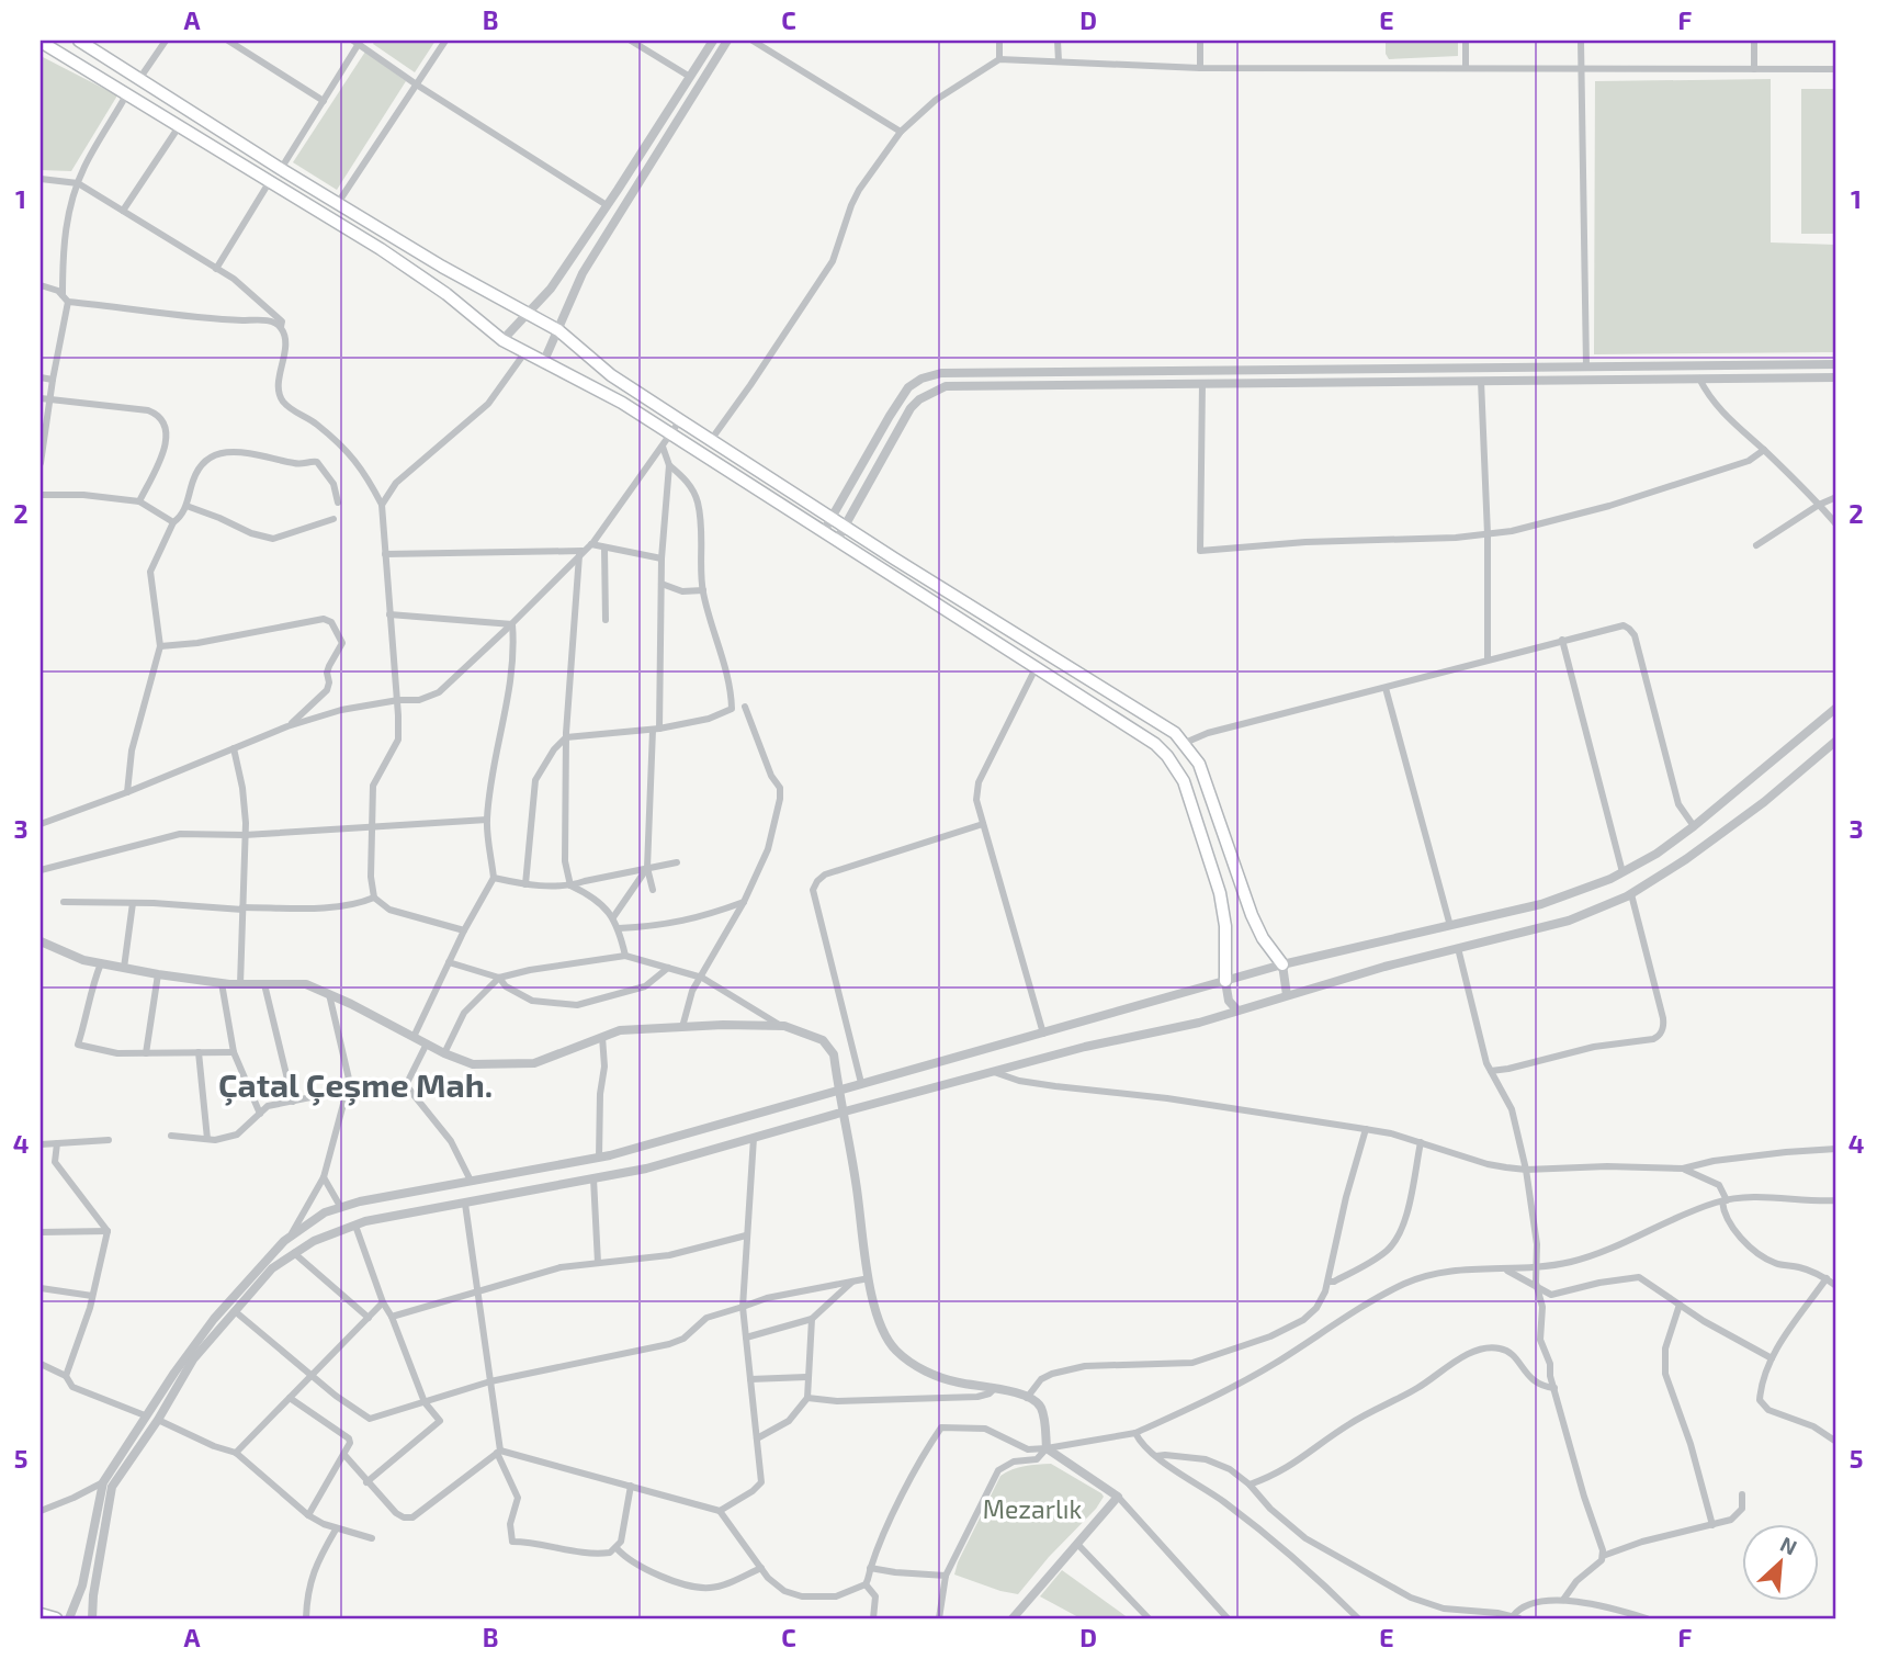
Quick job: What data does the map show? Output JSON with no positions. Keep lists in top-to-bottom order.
{
  "districts": ["Çatal Çeşme Mah."],
  "parks": ["Mezarlık"],
  "north": "top right",
  "grid": {
    "columns": [
      "A",
      "B",
      "C",
      "D",
      "E",
      "F"
    ],
    "rows": [
      "1",
      "2",
      "3",
      "4",
      "5"
    ]
  }
}
